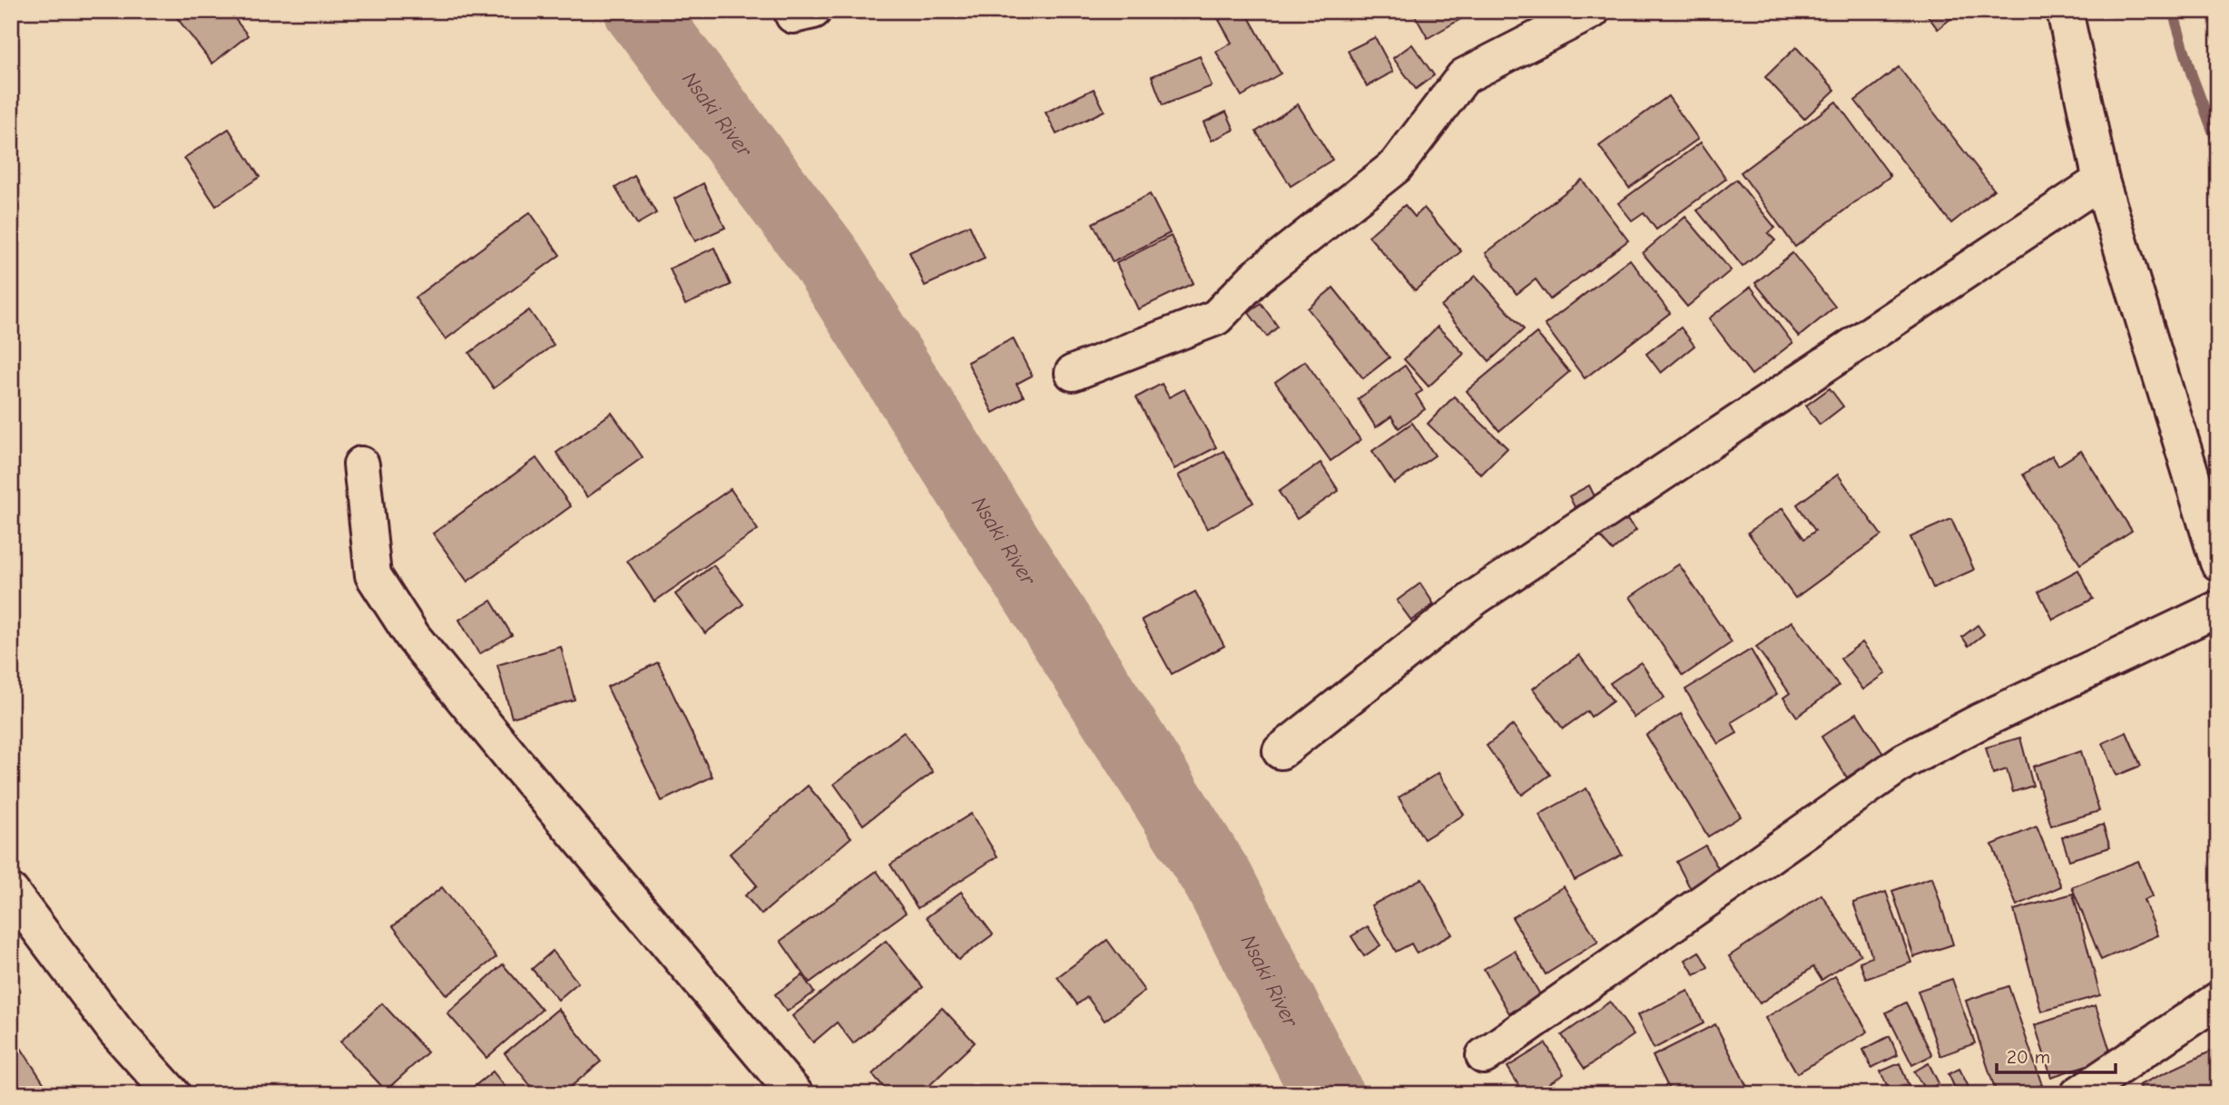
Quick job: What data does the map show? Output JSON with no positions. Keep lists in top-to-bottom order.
{
  "water": ["Nsaki River"],
  "scale_bar": "20 m"
}
